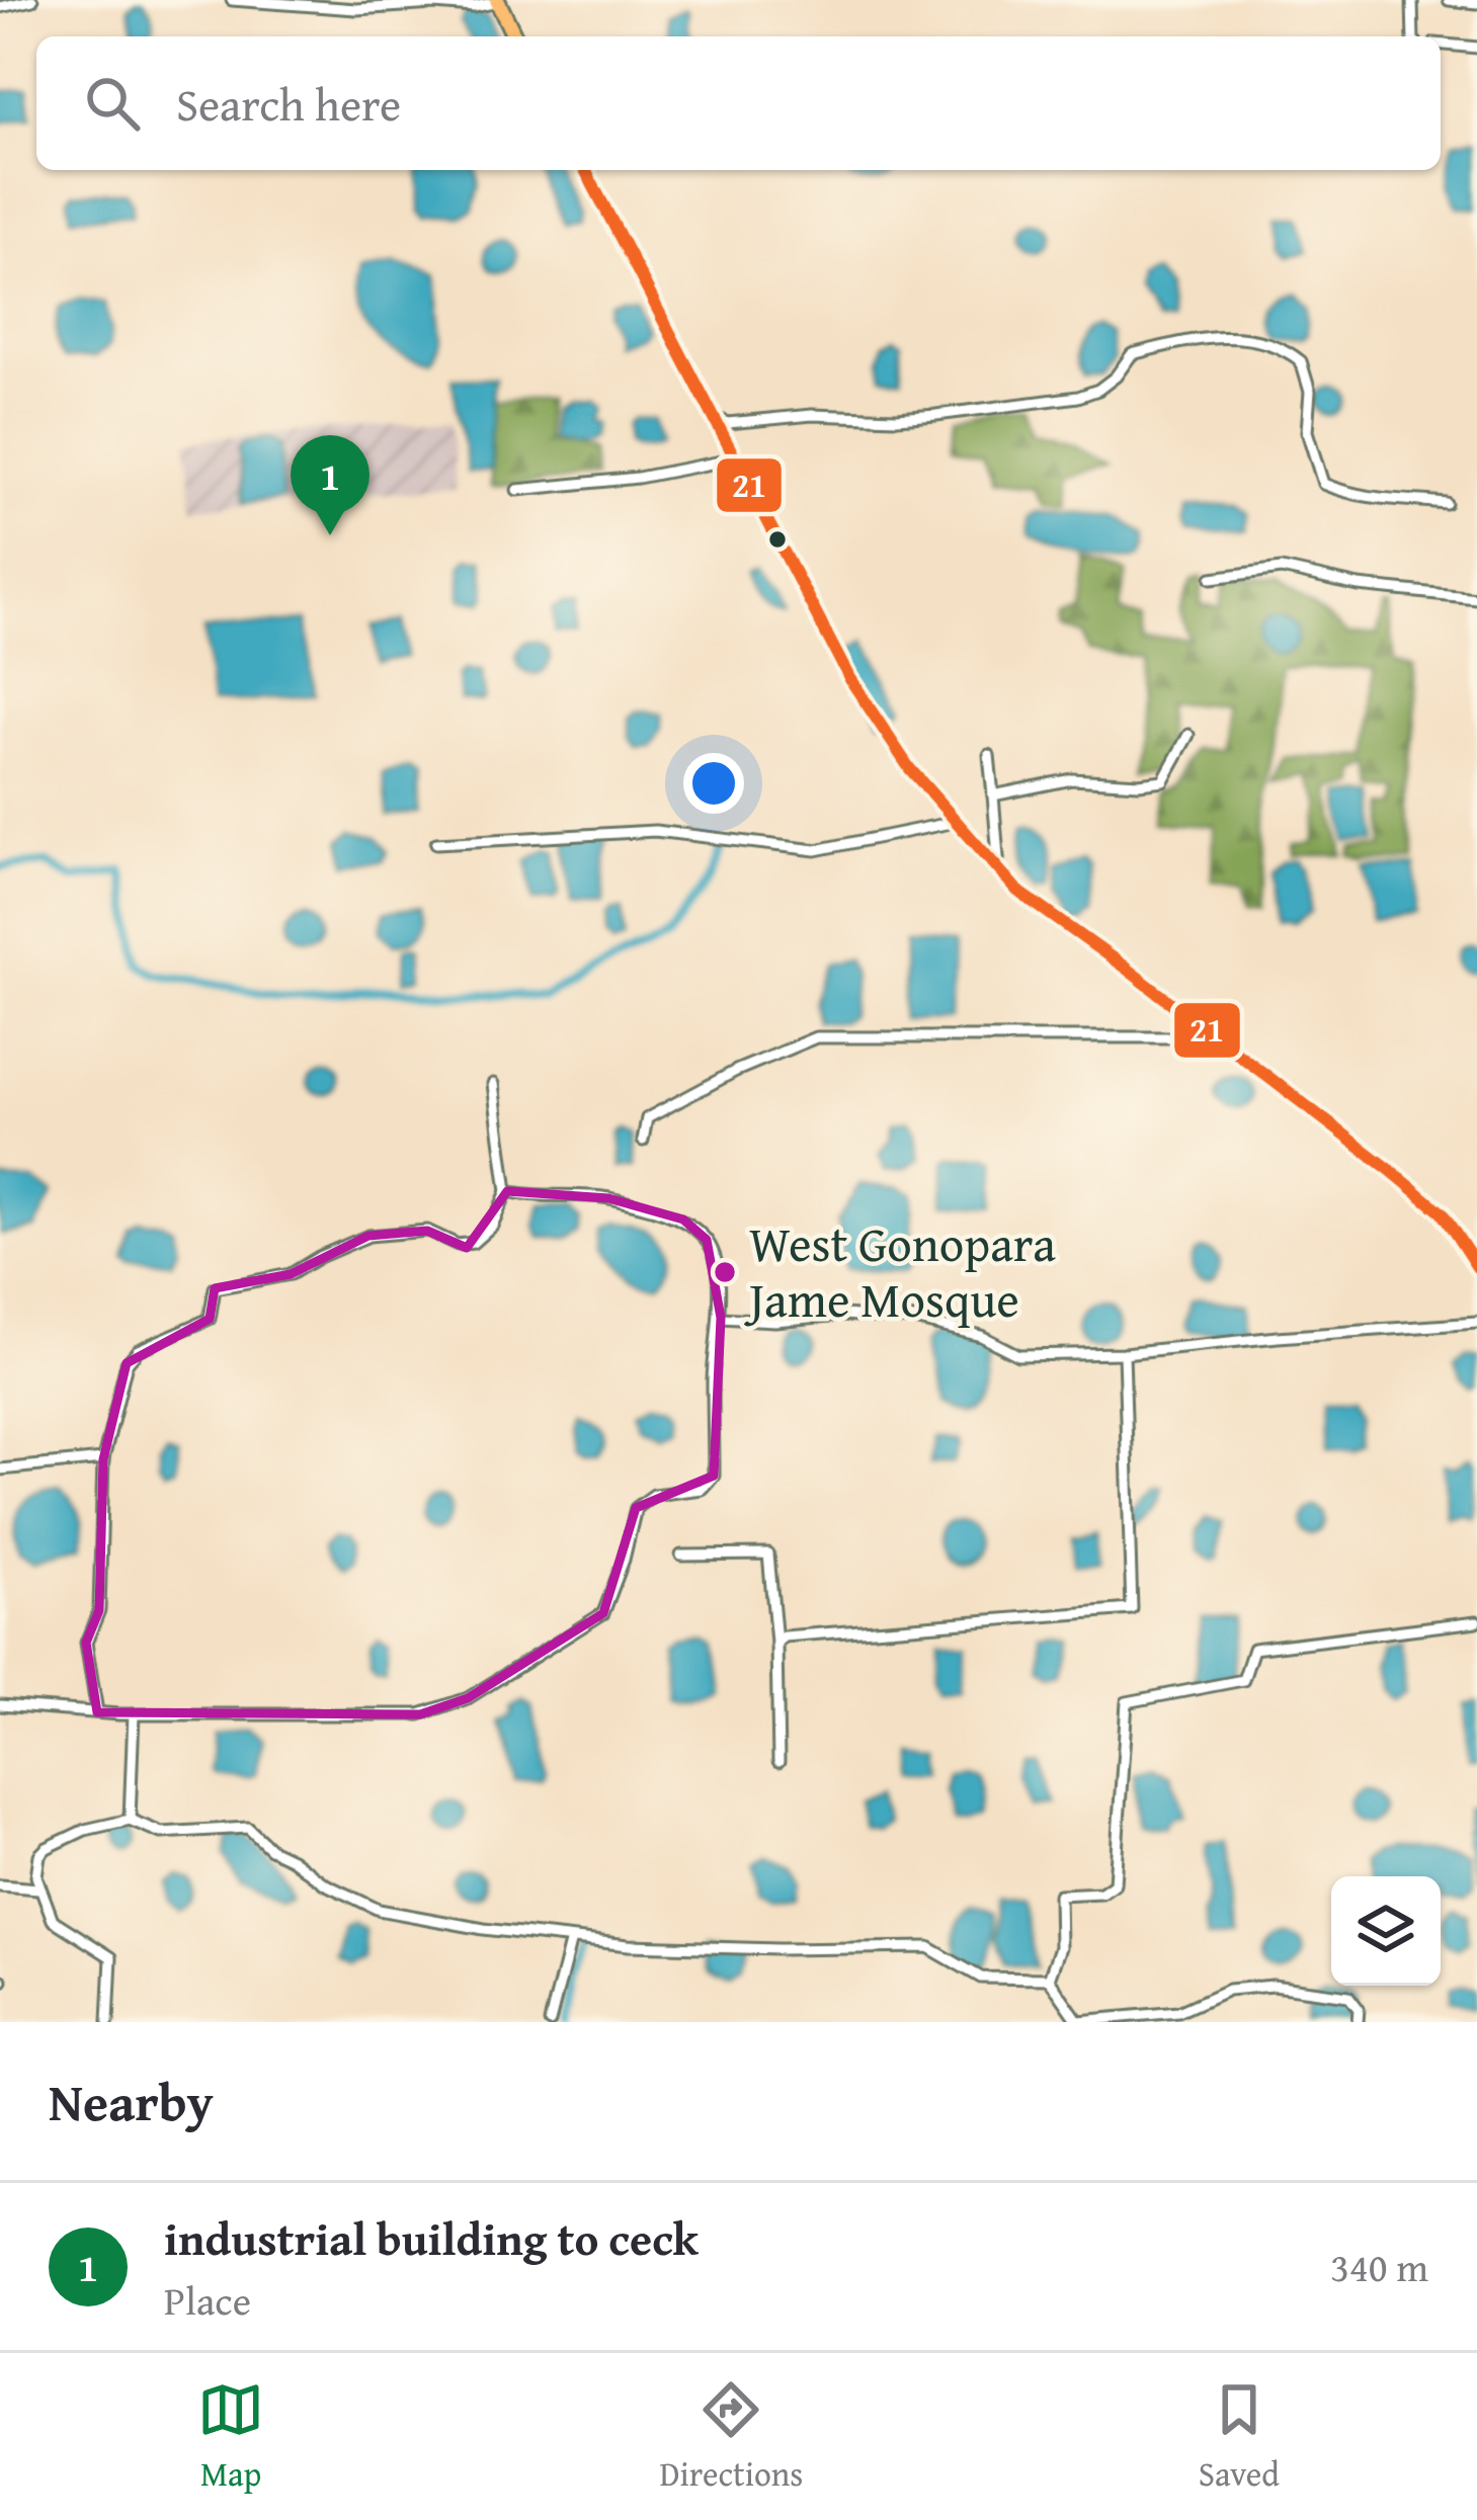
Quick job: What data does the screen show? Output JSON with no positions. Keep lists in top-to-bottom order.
{
  "places": ["West Gonopara Jame Mosque"],
  "lines": ["transit line 21"],
  "page": {
    "search": "Search here",
    "pins": "1",
    "heading": "Nearby",
    "list": [
      {
        "mark": "1",
        "name": "industrial building to ceck",
        "note": "Place",
        "value": "340 m"
      }
    ],
    "nav": ["Map", "Directions", "Saved"]
  }
}
